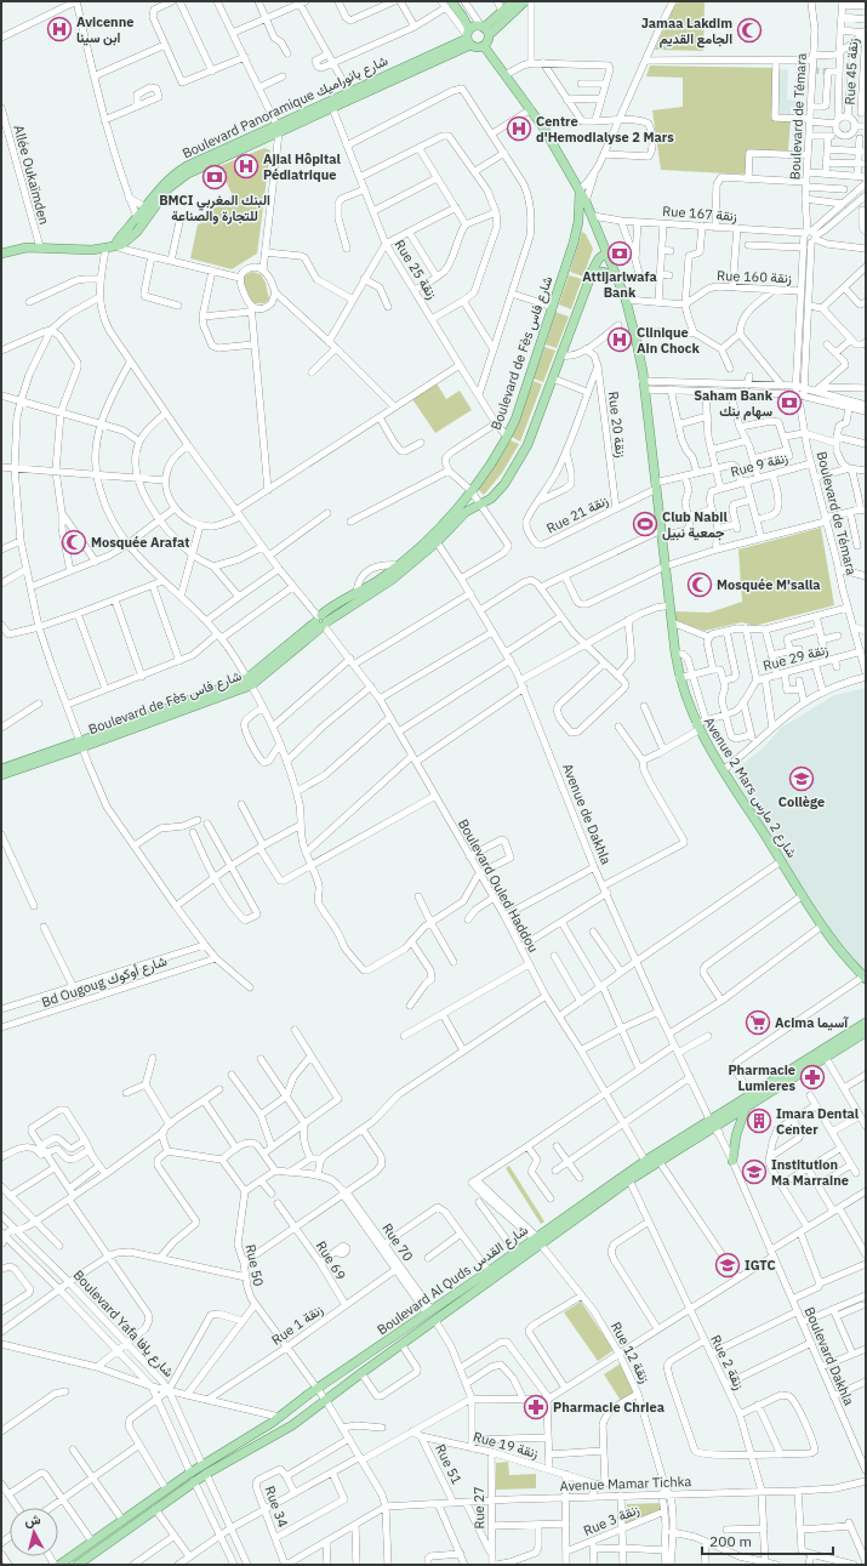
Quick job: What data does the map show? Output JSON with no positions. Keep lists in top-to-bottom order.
{
  "streets": {
    "main road": [
      "Boulevard Panoramique شارع بانوراميك",
      "Boulevard de Fès شارع فاس",
      "Avenue 2 Mars شارع 2 مارس",
      "Boulevard Al Quds شارع القدس"
    ],
    "street": [
      "Rue 45 زنقة",
      "Boulevard de Témara",
      "Allée Oukaïmden",
      "Rue 167 زنقة",
      "Rue 25 زنقة",
      "Rue 160 زنقة",
      "Rue 20 زنقة",
      "Rue 9 زنقة",
      "Rue 21 زنقة",
      "Rue 29 زنقة",
      "Avenue de Dakhla",
      "Boulevard Ouled Haddou",
      "Bd Ougoug شارع أوكوك",
      "Rue 70",
      "Rue 69",
      "Rue 50",
      "Boulevard Yafa شارع يافا",
      "Rue 1 زنقة",
      "Rue 12 زنقة",
      "Boulevard Dakhla",
      "Rue 2 زنقة",
      "Rue 19 زنقة",
      "Rue 51",
      "Avenue Mamar Tichka",
      "Rue 34",
      "Rue 27",
      "Rue 3 زنقة"
    ]
  },
  "crossings": [
    ["Boulevard Panoramique شارع بانوراميك", "Allée Oukaïmden"],
    ["Boulevard Panoramique شارع بانوراميك", "Rue 25 زنقة"],
    ["Boulevard Panoramique شارع بانوراميك", "Boulevard Ouled Haddou"],
    ["Boulevard de Témara", "Rue 167 زنقة"],
    ["Boulevard de Témara", "Rue 160 زنقة"],
    ["Boulevard de Témara", "Rue 9 زنقة"],
    ["Boulevard de Témara", "Rue 29 زنقة"],
    ["Rue 167 زنقة", "Avenue 2 Mars شارع 2 مارس"],
    ["Rue 25 زنقة", "Boulevard de Fès شارع فاس"],
    ["Boulevard de Fès شارع فاس", "Avenue 2 Mars شارع 2 مارس"],
    ["Boulevard de Fès شارع فاس", "Avenue de Dakhla"],
    ["Boulevard de Fès شارع فاس", "Boulevard Ouled Haddou"],
    ["Rue 20 زنقة", "Rue 21 زنقة"],
    ["Rue 9 زنقة", "Rue 21 زنقة"],
    ["Rue 21 زنقة", "Avenue 2 Mars شارع 2 مارس"],
    ["Rue 29 زنقة", "Avenue 2 Mars شارع 2 مارس"],
    ["Avenue de Dakhla", "Boulevard Al Quds شارع القدس"],
    ["Avenue de Dakhla", "Boulevard Dakhla"],
    ["Boulevard Ouled Haddou", "Boulevard Al Quds شارع القدس"],
    ["Rue 70", "Boulevard Al Quds شارع القدس"],
    ["Rue 70", "Rue 1 زنقة"],
    ["Rue 69", "Rue 1 زنقة"],
    ["Rue 50", "Boulevard Al Quds شارع القدس"],
    ["Rue 50", "Rue 1 زنقة"],
    ["Rue 50", "Avenue Mamar Tichka"],
    ["Boulevard Al Quds شارع القدس", "Boulevard Yafa شارع يافا"],
    ["Boulevard Al Quds شارع القدس", "Rue 12 زنقة"],
    ["Boulevard Al Quds شارع القدس", "Boulevard Dakhla"],
    ["Boulevard Al Quds شارع القدس", "Rue 2 زنقة"],
    ["Rue 12 زنقة", "Avenue Mamar Tichka"],
    ["Rue 2 زنقة", "Avenue Mamar Tichka"],
    ["Rue 19 زنقة", "Rue 51"],
    ["Rue 19 زنقة", "Rue 27"],
    ["Rue 51", "Avenue Mamar Tichka"],
    ["Avenue Mamar Tichka", "Rue 27"]
  ],
  "places": {
    "hospital": [
      "Avicenne ابن سينا",
      "Centre d'Hemodialyse 2 Mars",
      "Ajial Hôpital Pédiatrique",
      "Clinique Ain Chock"
    ],
    "mosque": ["Jamaa Lakdim الجامع القديم", "Mosquée Arafat", "Mosquée M'salla"],
    "bank": ["BMCI البنك المغربي للتجارة والصناعة", "Attijarlwafa Bank", "Saham Bank سهام بنك"],
    "sports": ["Club Nabil جمعية نبيل"],
    "school or university": ["Collège", "Institution Ma Marraine", "IGTC"],
    "supermarket": ["Acima آسيما"],
    "pharmacy": ["Pharmacie Lumieres", "Pharmacie Chriea"],
    "building": ["Imara Dental Center"]
  },
  "scale_bar": "200 m",
  "north": "top"
}
